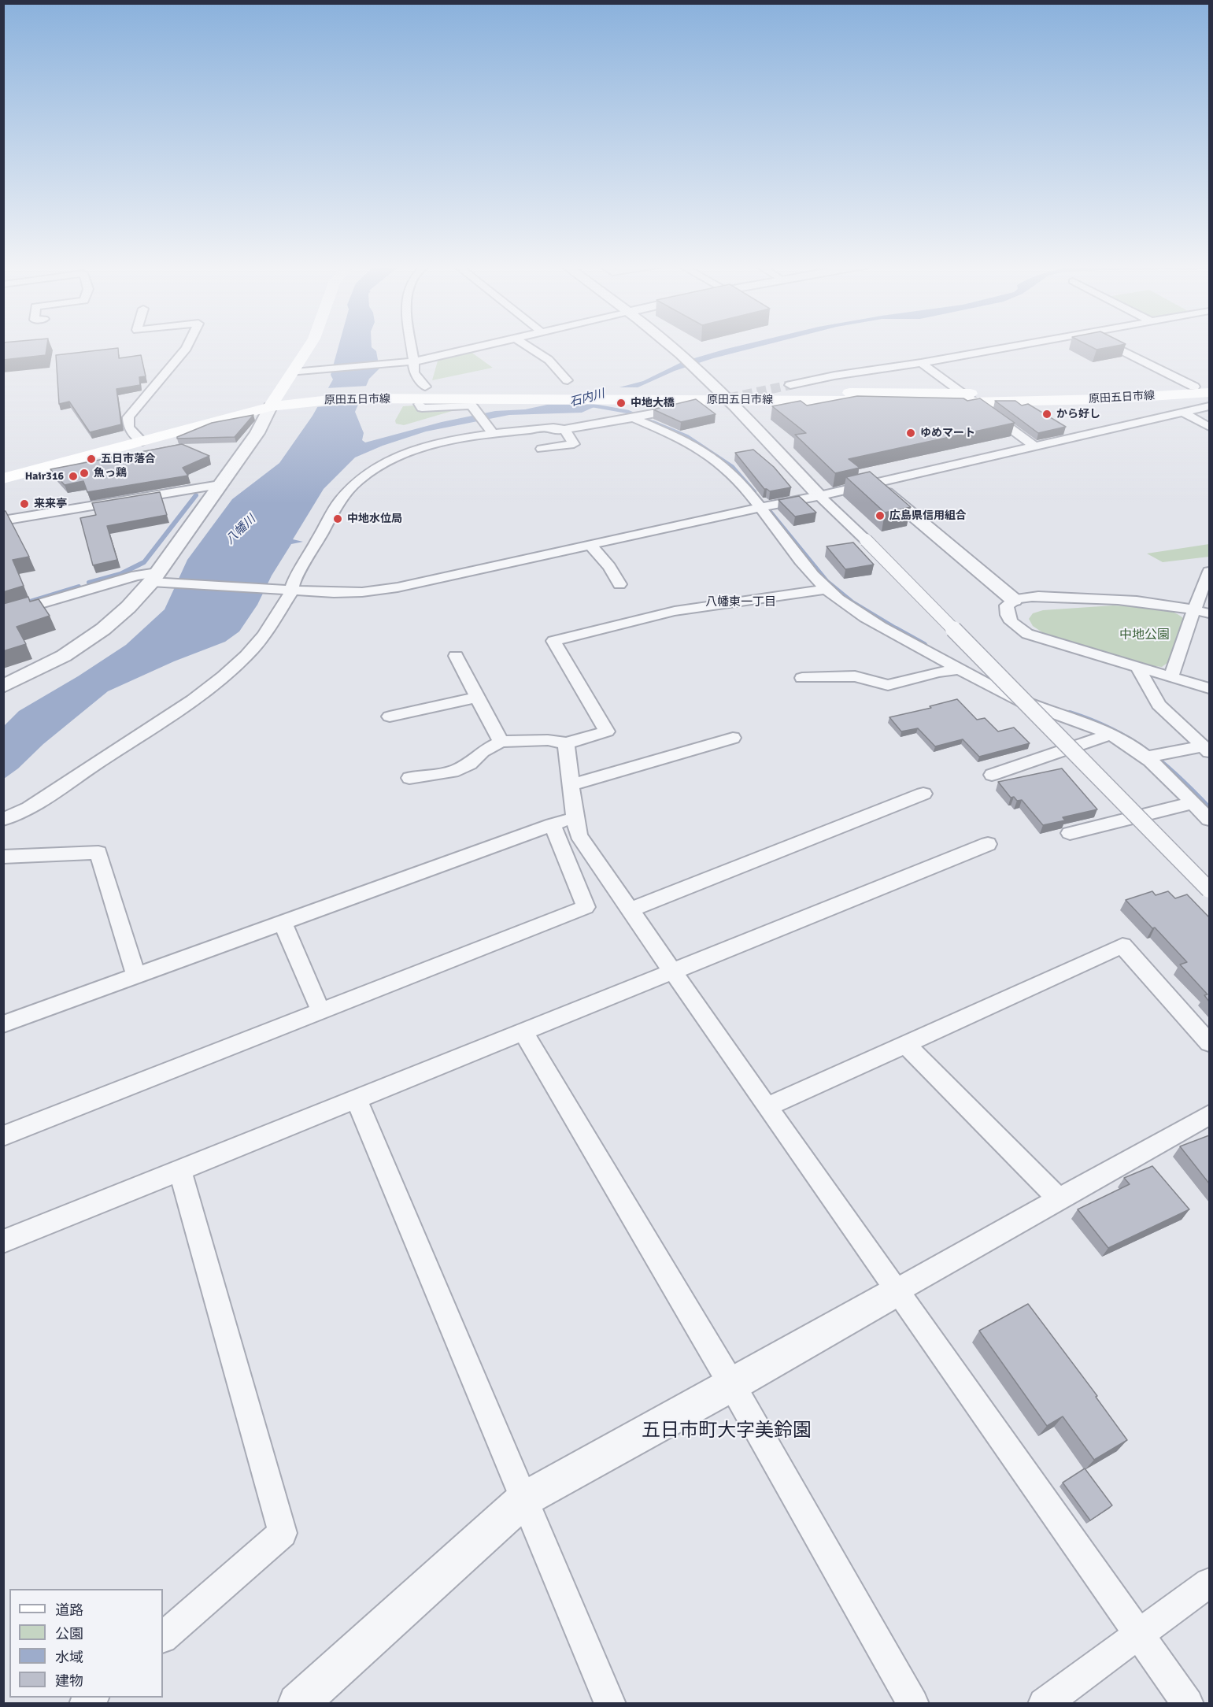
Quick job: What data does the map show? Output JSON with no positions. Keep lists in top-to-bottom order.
{
  "streets": {
    "main road": ["原田五日市線"]
  },
  "districts": ["八幡東一丁目", "五日市町大字美鈴園"],
  "water": ["石内川", "八幡川"],
  "parks": ["中地公園"],
  "places": [
    "中地大橋",
    "から好し",
    "ゆめマート",
    "五日市落合",
    "魚っ鶏",
    "Hair316",
    "来来亭",
    "広島県信用組合",
    "中地水位局"
  ],
  "legend": [
    "道路",
    "公園",
    "水域",
    "建物"
  ]
}
